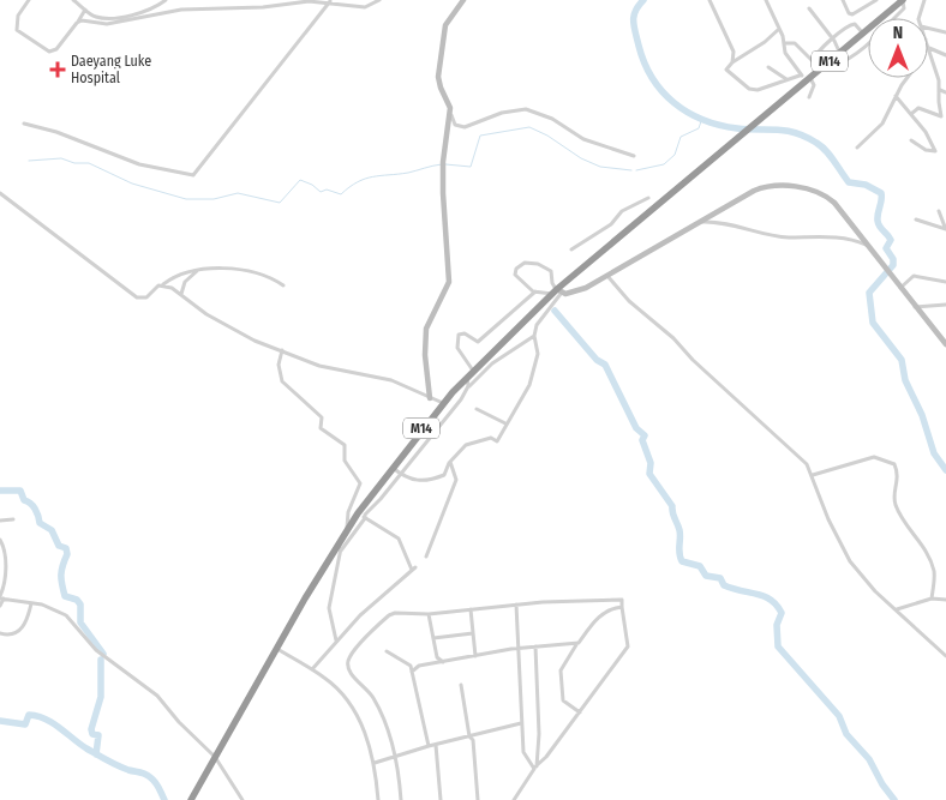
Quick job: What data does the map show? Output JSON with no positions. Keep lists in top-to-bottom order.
{
  "streets": {
    "highway": ["M14"]
  },
  "places": {
    "health": ["Daeyang Luke Hospital"]
  },
  "north": "top"
}
